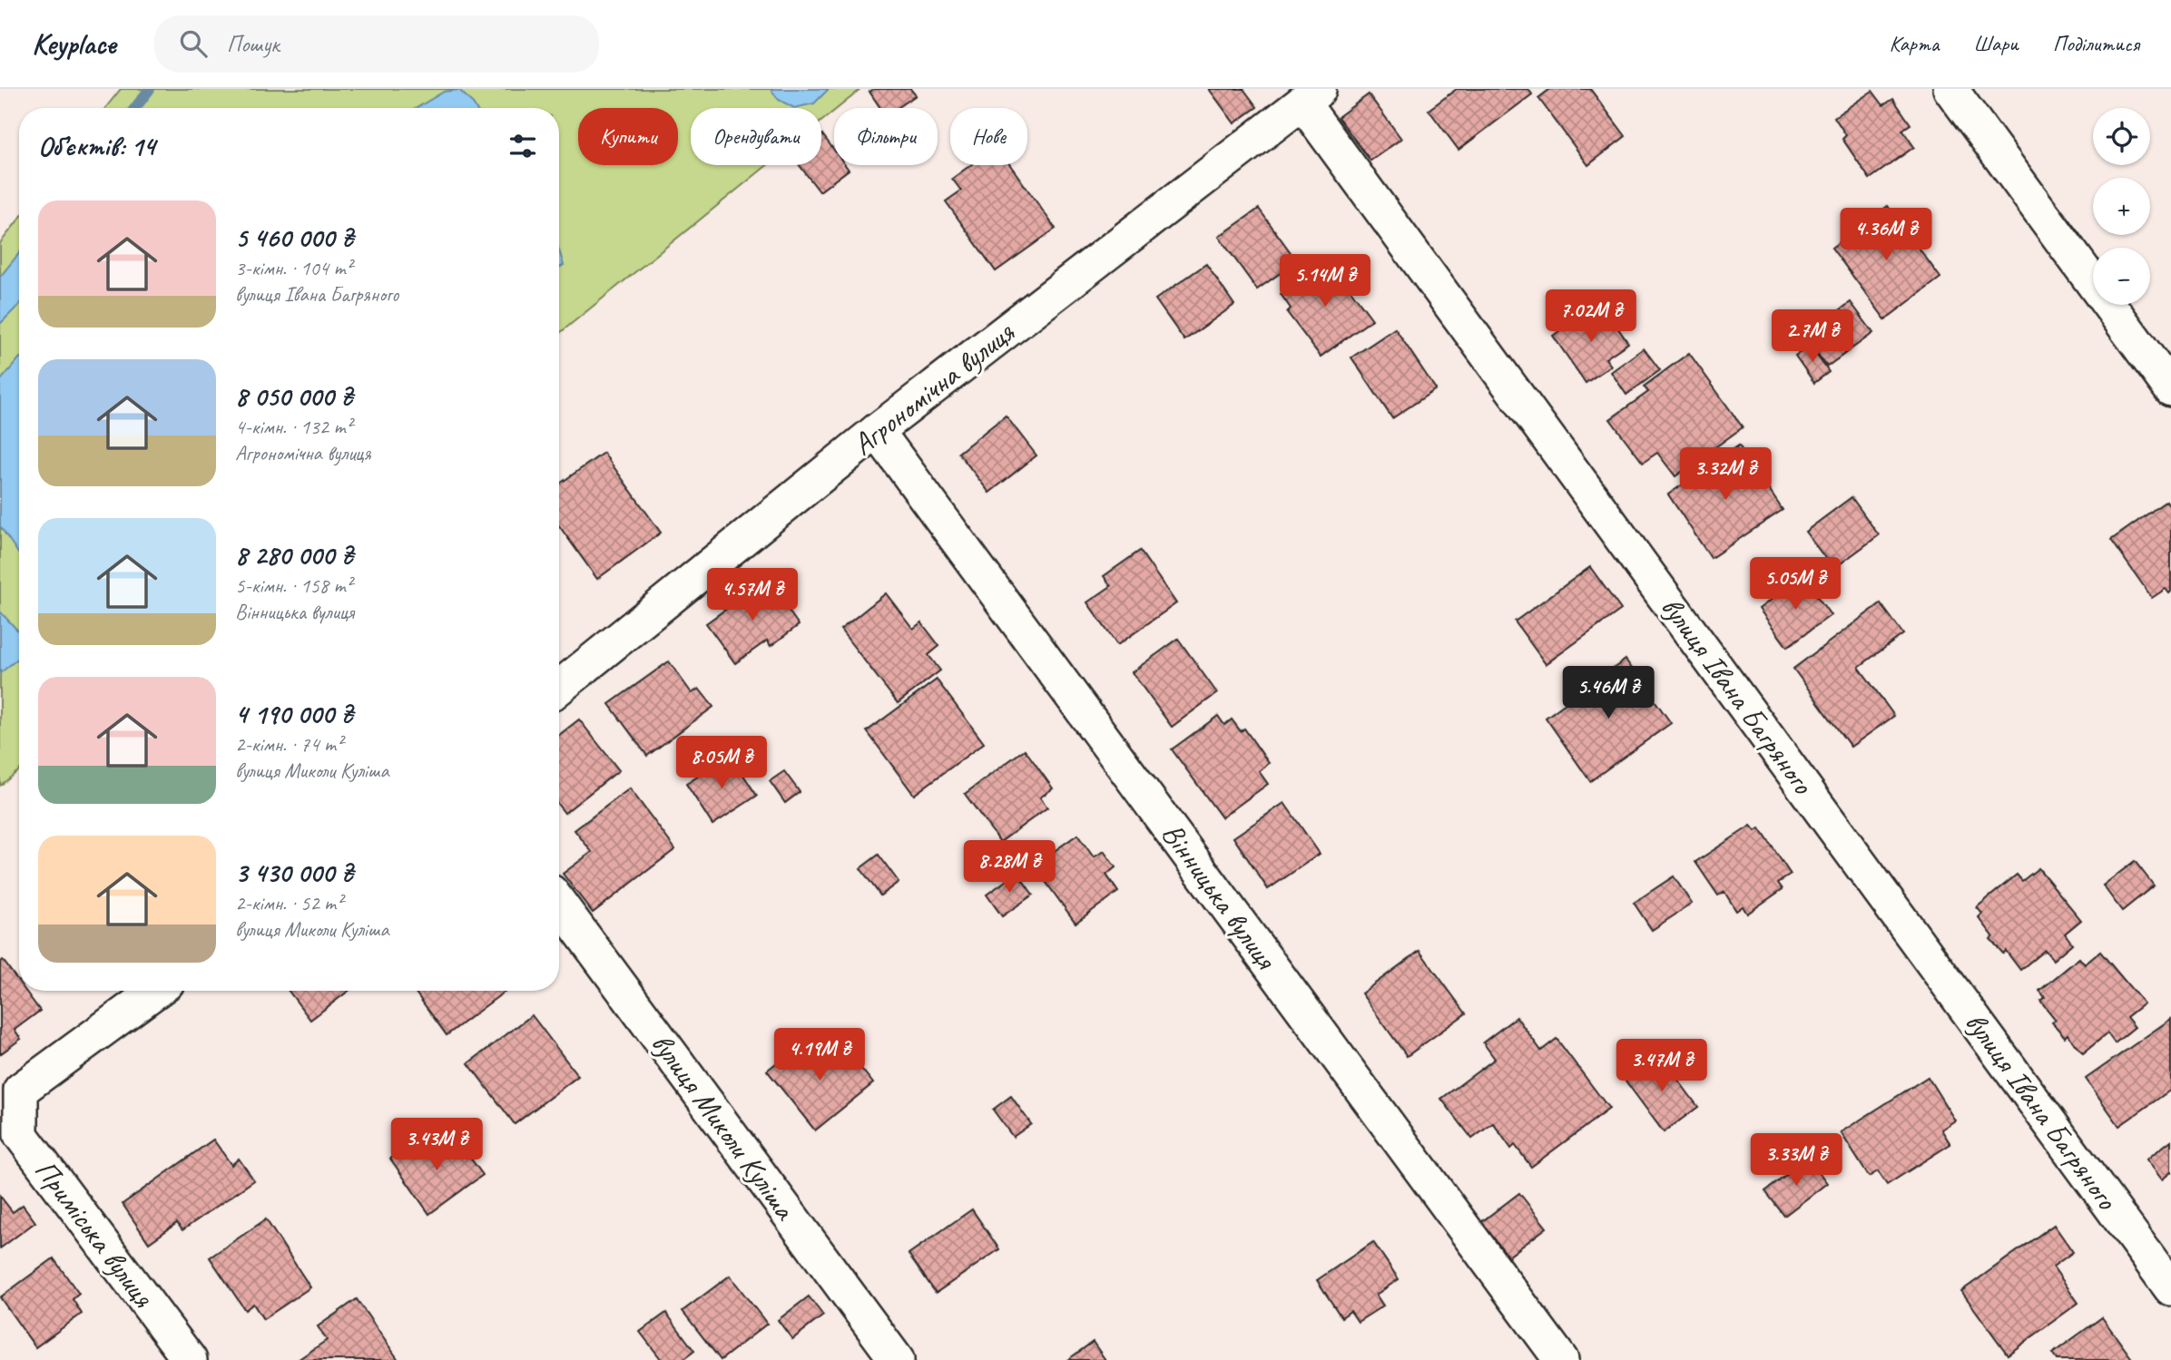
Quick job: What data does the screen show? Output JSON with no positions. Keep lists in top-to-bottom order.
{
  "streets": {
    "street": [
      "Агрономічна вулиця",
      "вулиця Івана Багряного",
      "Вінницька вулиця",
      "вулиця Миколи Куліша",
      "Приміська вулиця"
    ]
  },
  "crossings": [
    ["Агрономічна вулиця", "вулиця Івана Багряного"],
    ["Агрономічна вулиця", "Вінницька вулиця"]
  ],
  "page": {
    "header": "Keyplace",
    "search": "Пошук",
    "nav": ["Карта", "Шари", "Поділитися"],
    "map_buttons": ["+", "−"],
    "chip": [
      "Купити",
      "Орендувати",
      "Фільтри",
      "Нове"
    ],
    "heading": "Об’єктів: 14",
    "list": [
      {
        "name": "5 460 000 ₴",
        "note": "3-кімн. · 104 m² · вулиця Івана Багряного"
      },
      {
        "name": "8 050 000 ₴",
        "note": "4-кімн. · 132 m² · Агрономічна вулиця"
      },
      {
        "name": "8 280 000 ₴",
        "note": "5-кімн. · 158 m² · Вінницька вулиця"
      },
      {
        "name": "4 190 000 ₴",
        "note": "2-кімн. · 74 m² · вулиця Миколи Куліша"
      },
      {
        "name": "3 430 000 ₴",
        "note": "2-кімн. · 52 m² · вулиця Миколи Куліша"
      }
    ],
    "price": [
      "4.36M ₴",
      "5.14M ₴",
      "7.02M ₴",
      "2.7M ₴",
      "3.32M ₴",
      "5.05M ₴",
      "4.57M ₴",
      "5.46M ₴",
      "8.05M ₴",
      "8.28M ₴",
      "4.19M ₴",
      "3.47M ₴",
      "3.43M ₴",
      "3.33M ₴"
    ]
  }
}
